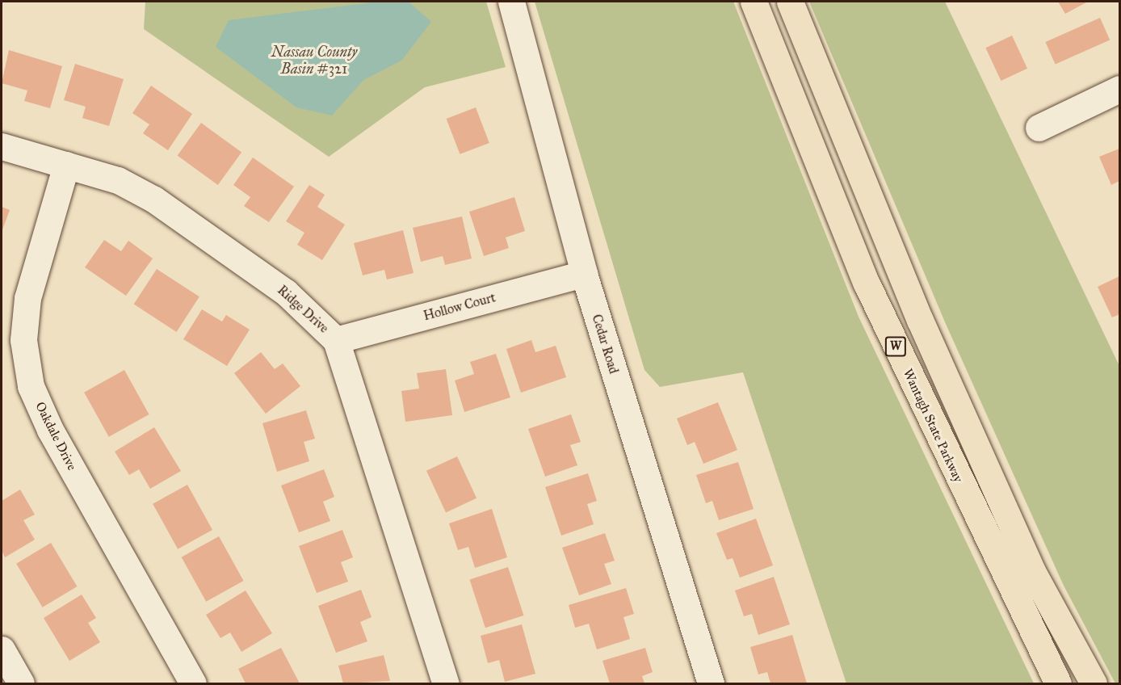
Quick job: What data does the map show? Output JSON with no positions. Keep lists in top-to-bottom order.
{
  "streets": {
    "highway": ["W", "Wantagh State Parkway"],
    "street": [
      "Hollow Court",
      "Ridge Drive",
      "Cedar Road",
      "Oakdale Drive"
    ]
  },
  "crossings": [
    ["Hollow Court", "Ridge Drive"],
    ["Hollow Court", "Cedar Road"],
    ["Ridge Drive", "Oakdale Drive"]
  ],
  "water": ["Nassau County Basin #321"]
}
